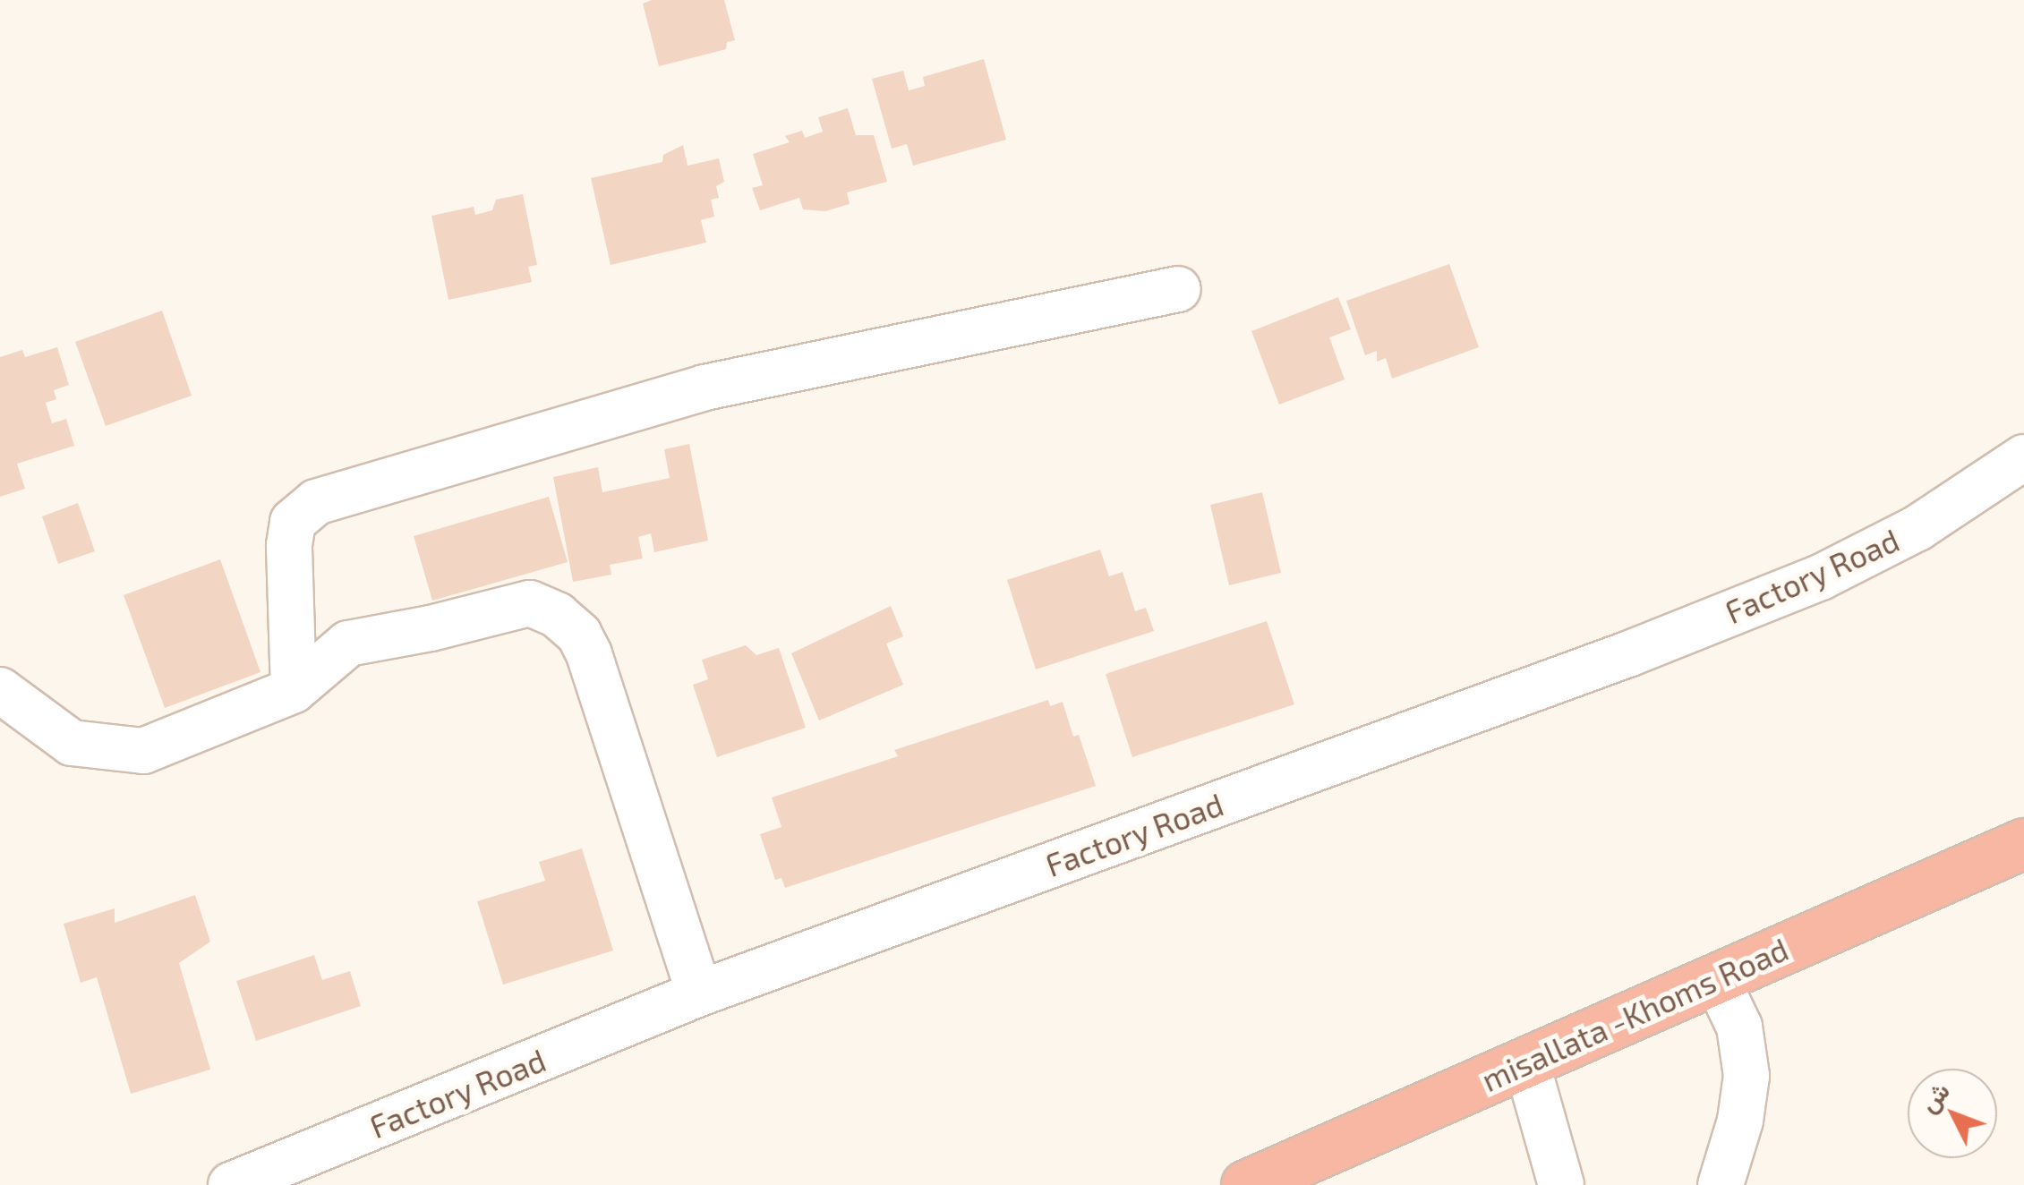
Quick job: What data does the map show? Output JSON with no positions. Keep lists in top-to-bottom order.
{
  "streets": {
    "highway": ["misallata -Khoms Road"],
    "street": ["Factory Road"]
  },
  "north": "top left"
}
